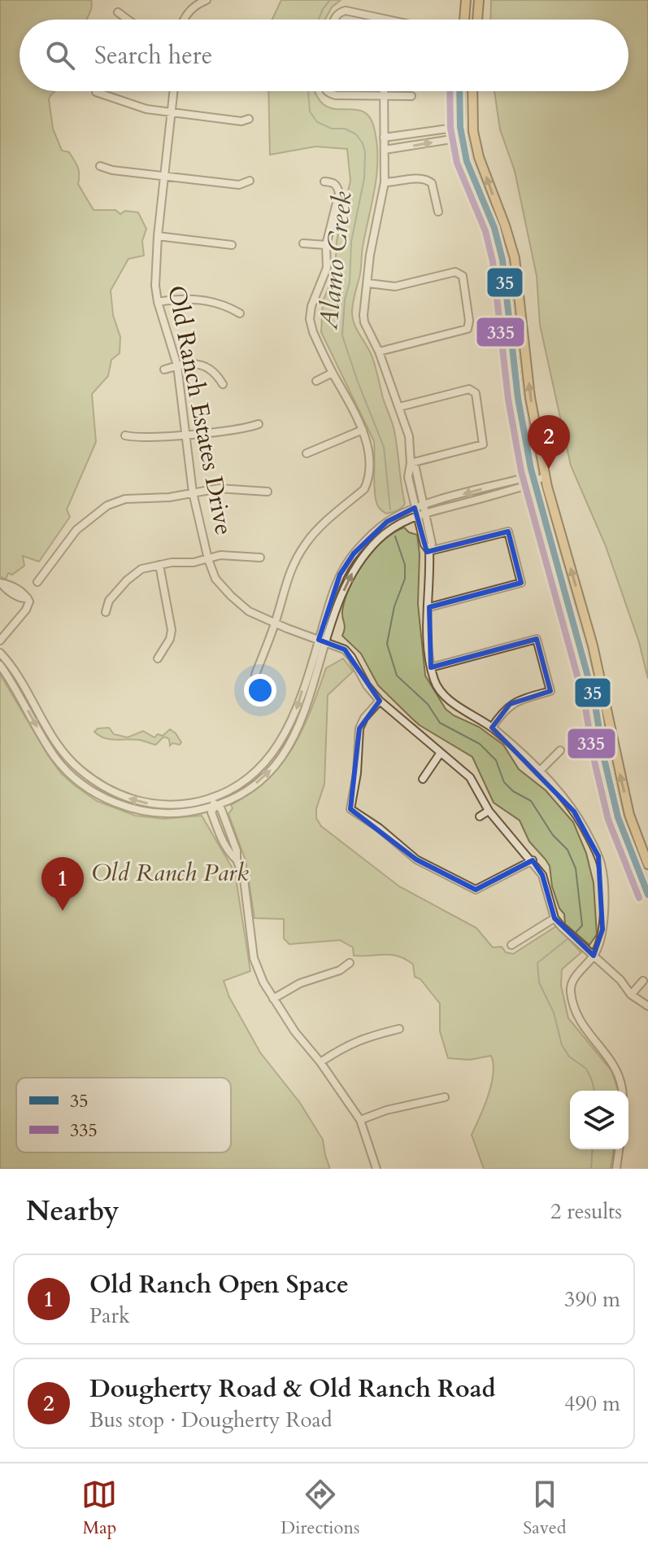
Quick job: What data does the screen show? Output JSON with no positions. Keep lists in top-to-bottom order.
{
  "streets": {
    "street": ["Old Ranch Estates Drive"]
  },
  "water": ["Alamo Creek"],
  "parks": ["Old Ranch Park"],
  "lines": ["transit line 35", "transit line 335"],
  "legend": ["35", "335"],
  "page": {
    "search": "Search here",
    "pins": ["2", "1"],
    "heading": ["Nearby", "2 results"],
    "list": [
      {
        "mark": "1",
        "name": "Old Ranch Open Space",
        "note": "Park",
        "value": "390 m"
      },
      {
        "mark": "2",
        "name": "Dougherty Road & Old Ranch Road",
        "note": "Bus stop · Dougherty Road",
        "value": "490 m"
      }
    ],
    "nav": ["Map", "Directions", "Saved"]
  }
}
